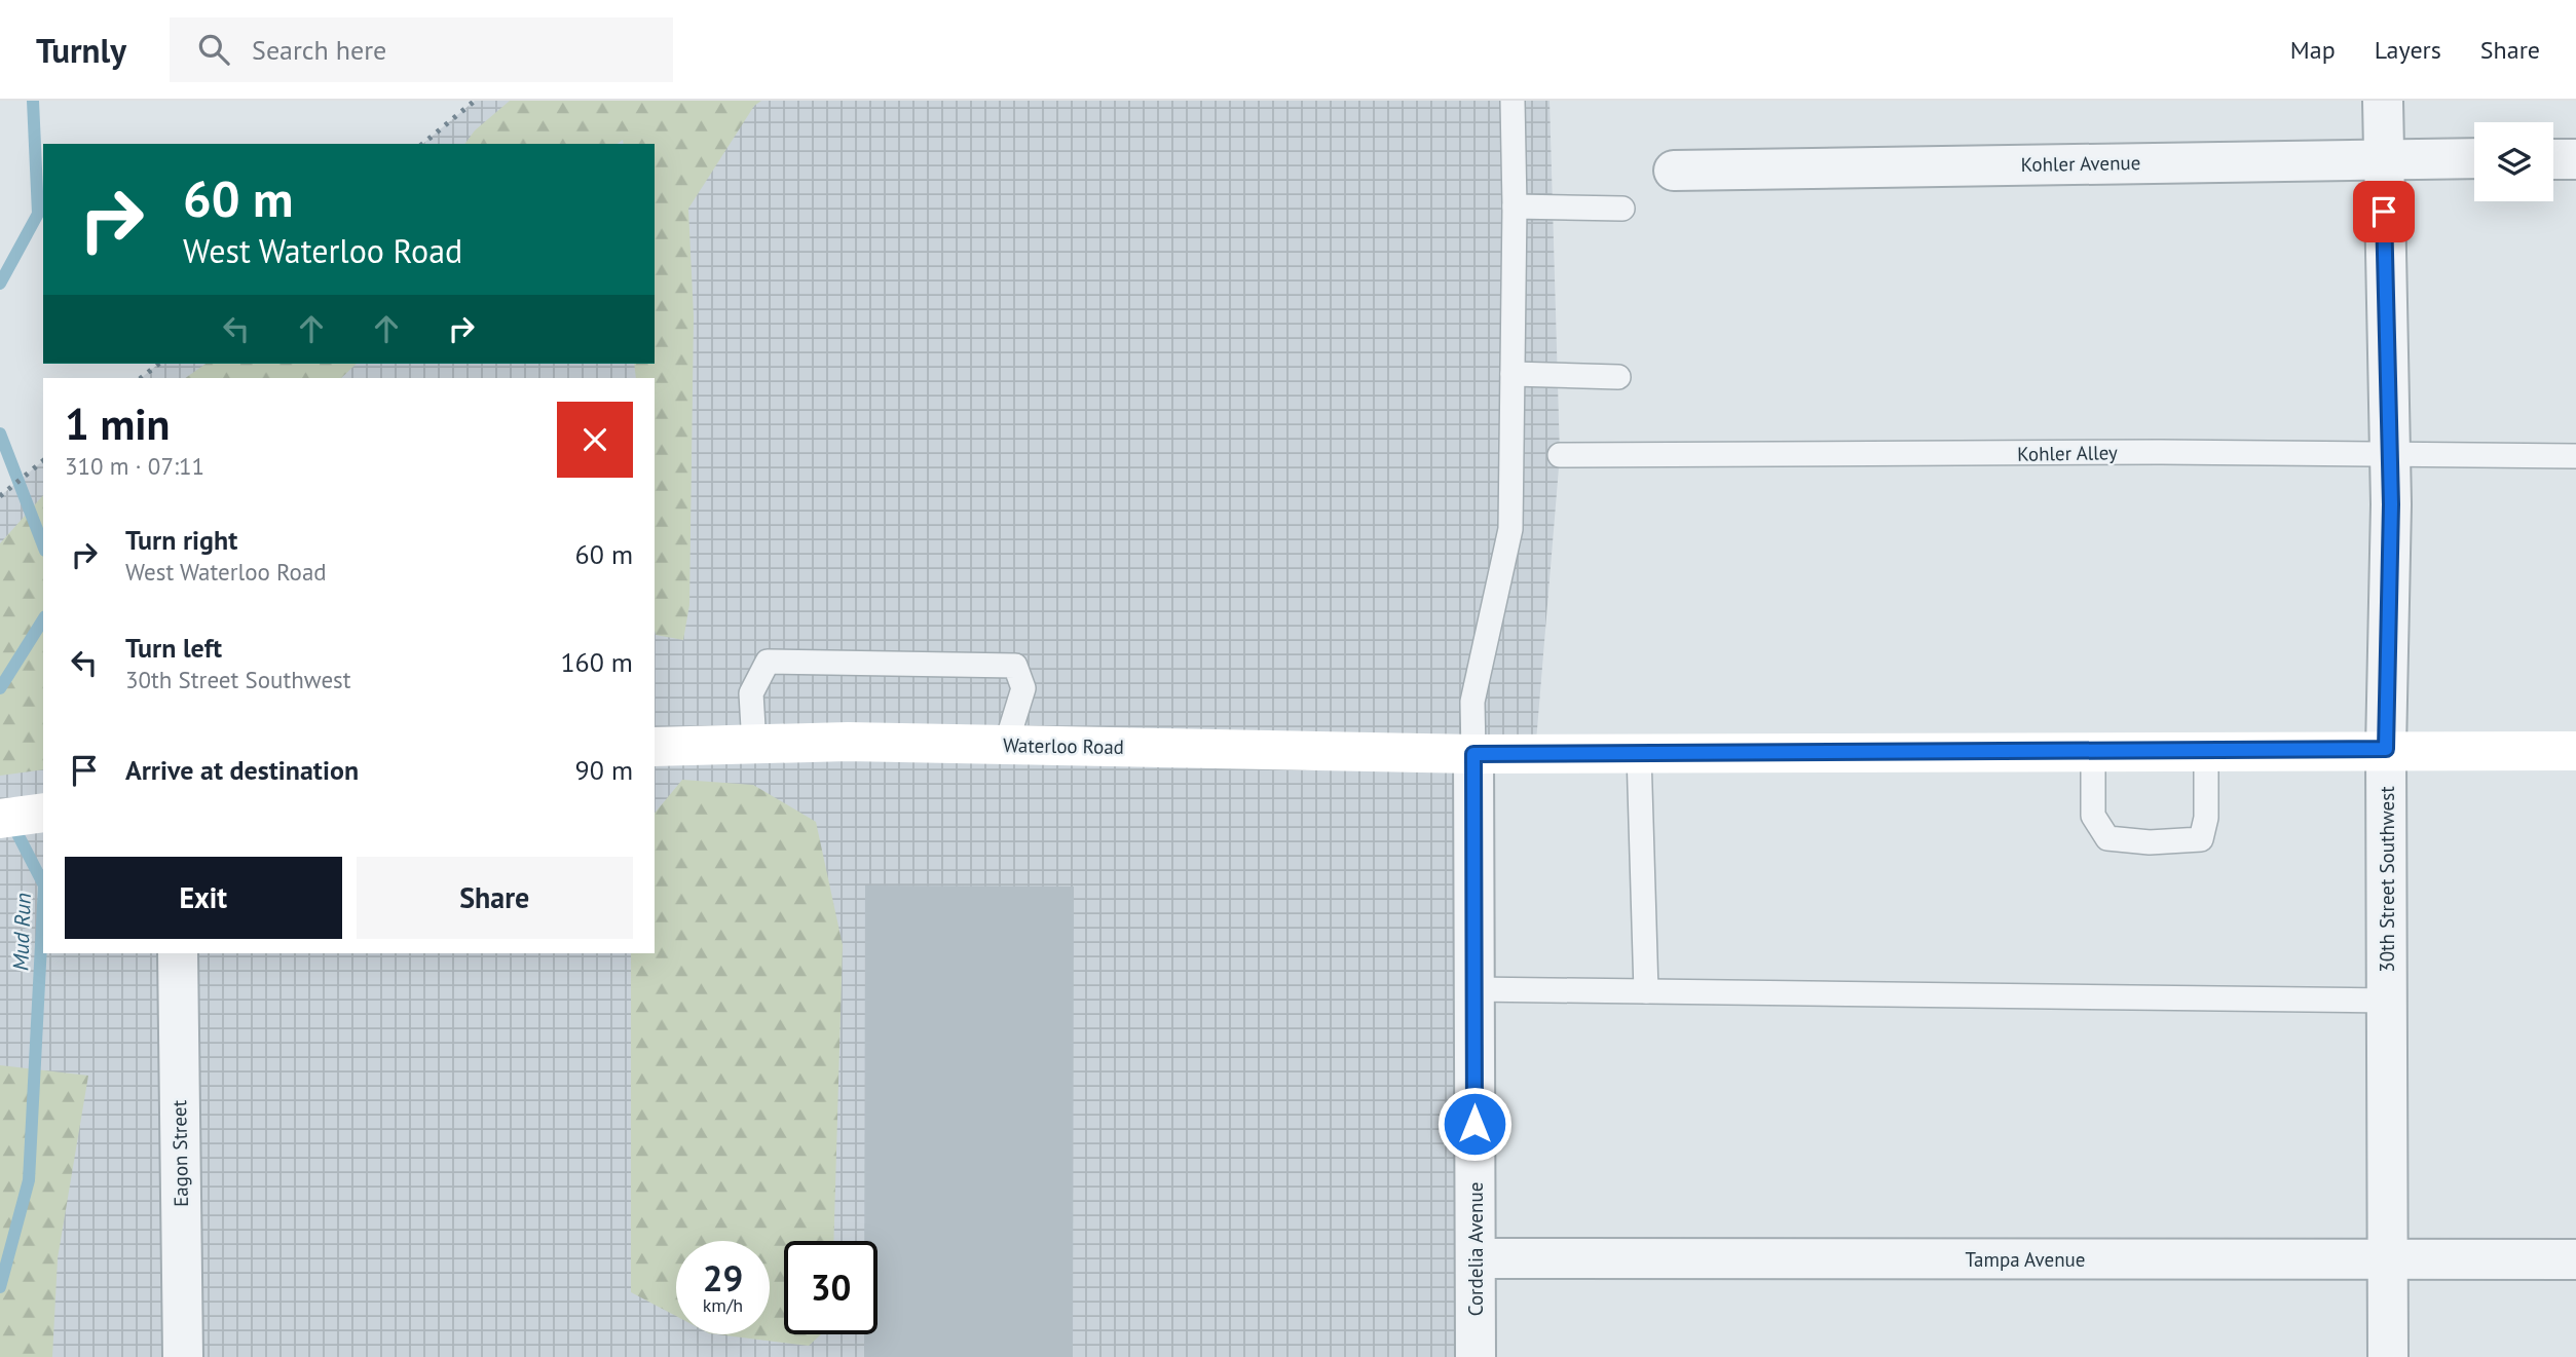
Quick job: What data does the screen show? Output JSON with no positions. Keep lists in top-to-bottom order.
{
  "streets": {
    "main road": ["Waterloo Road"],
    "street": [
      "Kohler Avenue",
      "30th Street Southwest",
      "Eagon Street",
      "Cordelia Avenue",
      "Tampa Avenue"
    ],
    "lane": ["Kohler Alley"]
  },
  "crossings": [
    ["Kohler Avenue", "30th Street Southwest"],
    ["Kohler Alley", "30th Street Southwest"],
    ["Waterloo Road", "30th Street Southwest"],
    ["Waterloo Road", "Cordelia Avenue"],
    ["30th Street Southwest", "Tampa Avenue"],
    ["Cordelia Avenue", "Tampa Avenue"]
  ],
  "water": ["Mud Run"],
  "page": {
    "header": "Turnly",
    "search": "Search here",
    "nav": ["Map", "Layers", "Share"],
    "turn": ["60 m", "West Waterloo Road"],
    "heading": ["1 min", "310 m · 07:11"],
    "list": [
      {
        "name": "Turn right",
        "note": "West Waterloo Road",
        "value": "60 m"
      },
      {
        "name": "Turn left",
        "note": "30th Street Southwest",
        "value": "160 m"
      },
      {
        "name": "Arrive at destination",
        "value": "90 m"
      }
    ],
    "buttons": ["Exit", "Share"],
    "speed": "29 km/h",
    "limit": "30"
  }
}
